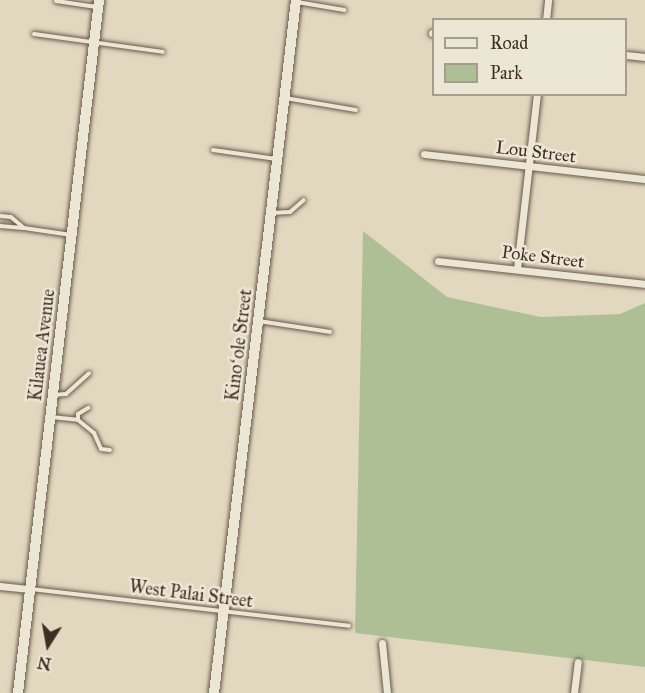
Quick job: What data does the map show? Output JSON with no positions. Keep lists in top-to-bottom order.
{
  "streets": {
    "street": [
      "Lou Street",
      "Poke Street",
      "Kilauea Avenue",
      "Kinoʻole Street"
    ],
    "lane": ["West Palai Street"]
  },
  "crossings": [
    ["Kilauea Avenue", "West Palai Street"],
    ["Kinoʻole Street", "West Palai Street"]
  ],
  "legend": ["Road", "Park"],
  "north": "bottom"
}
